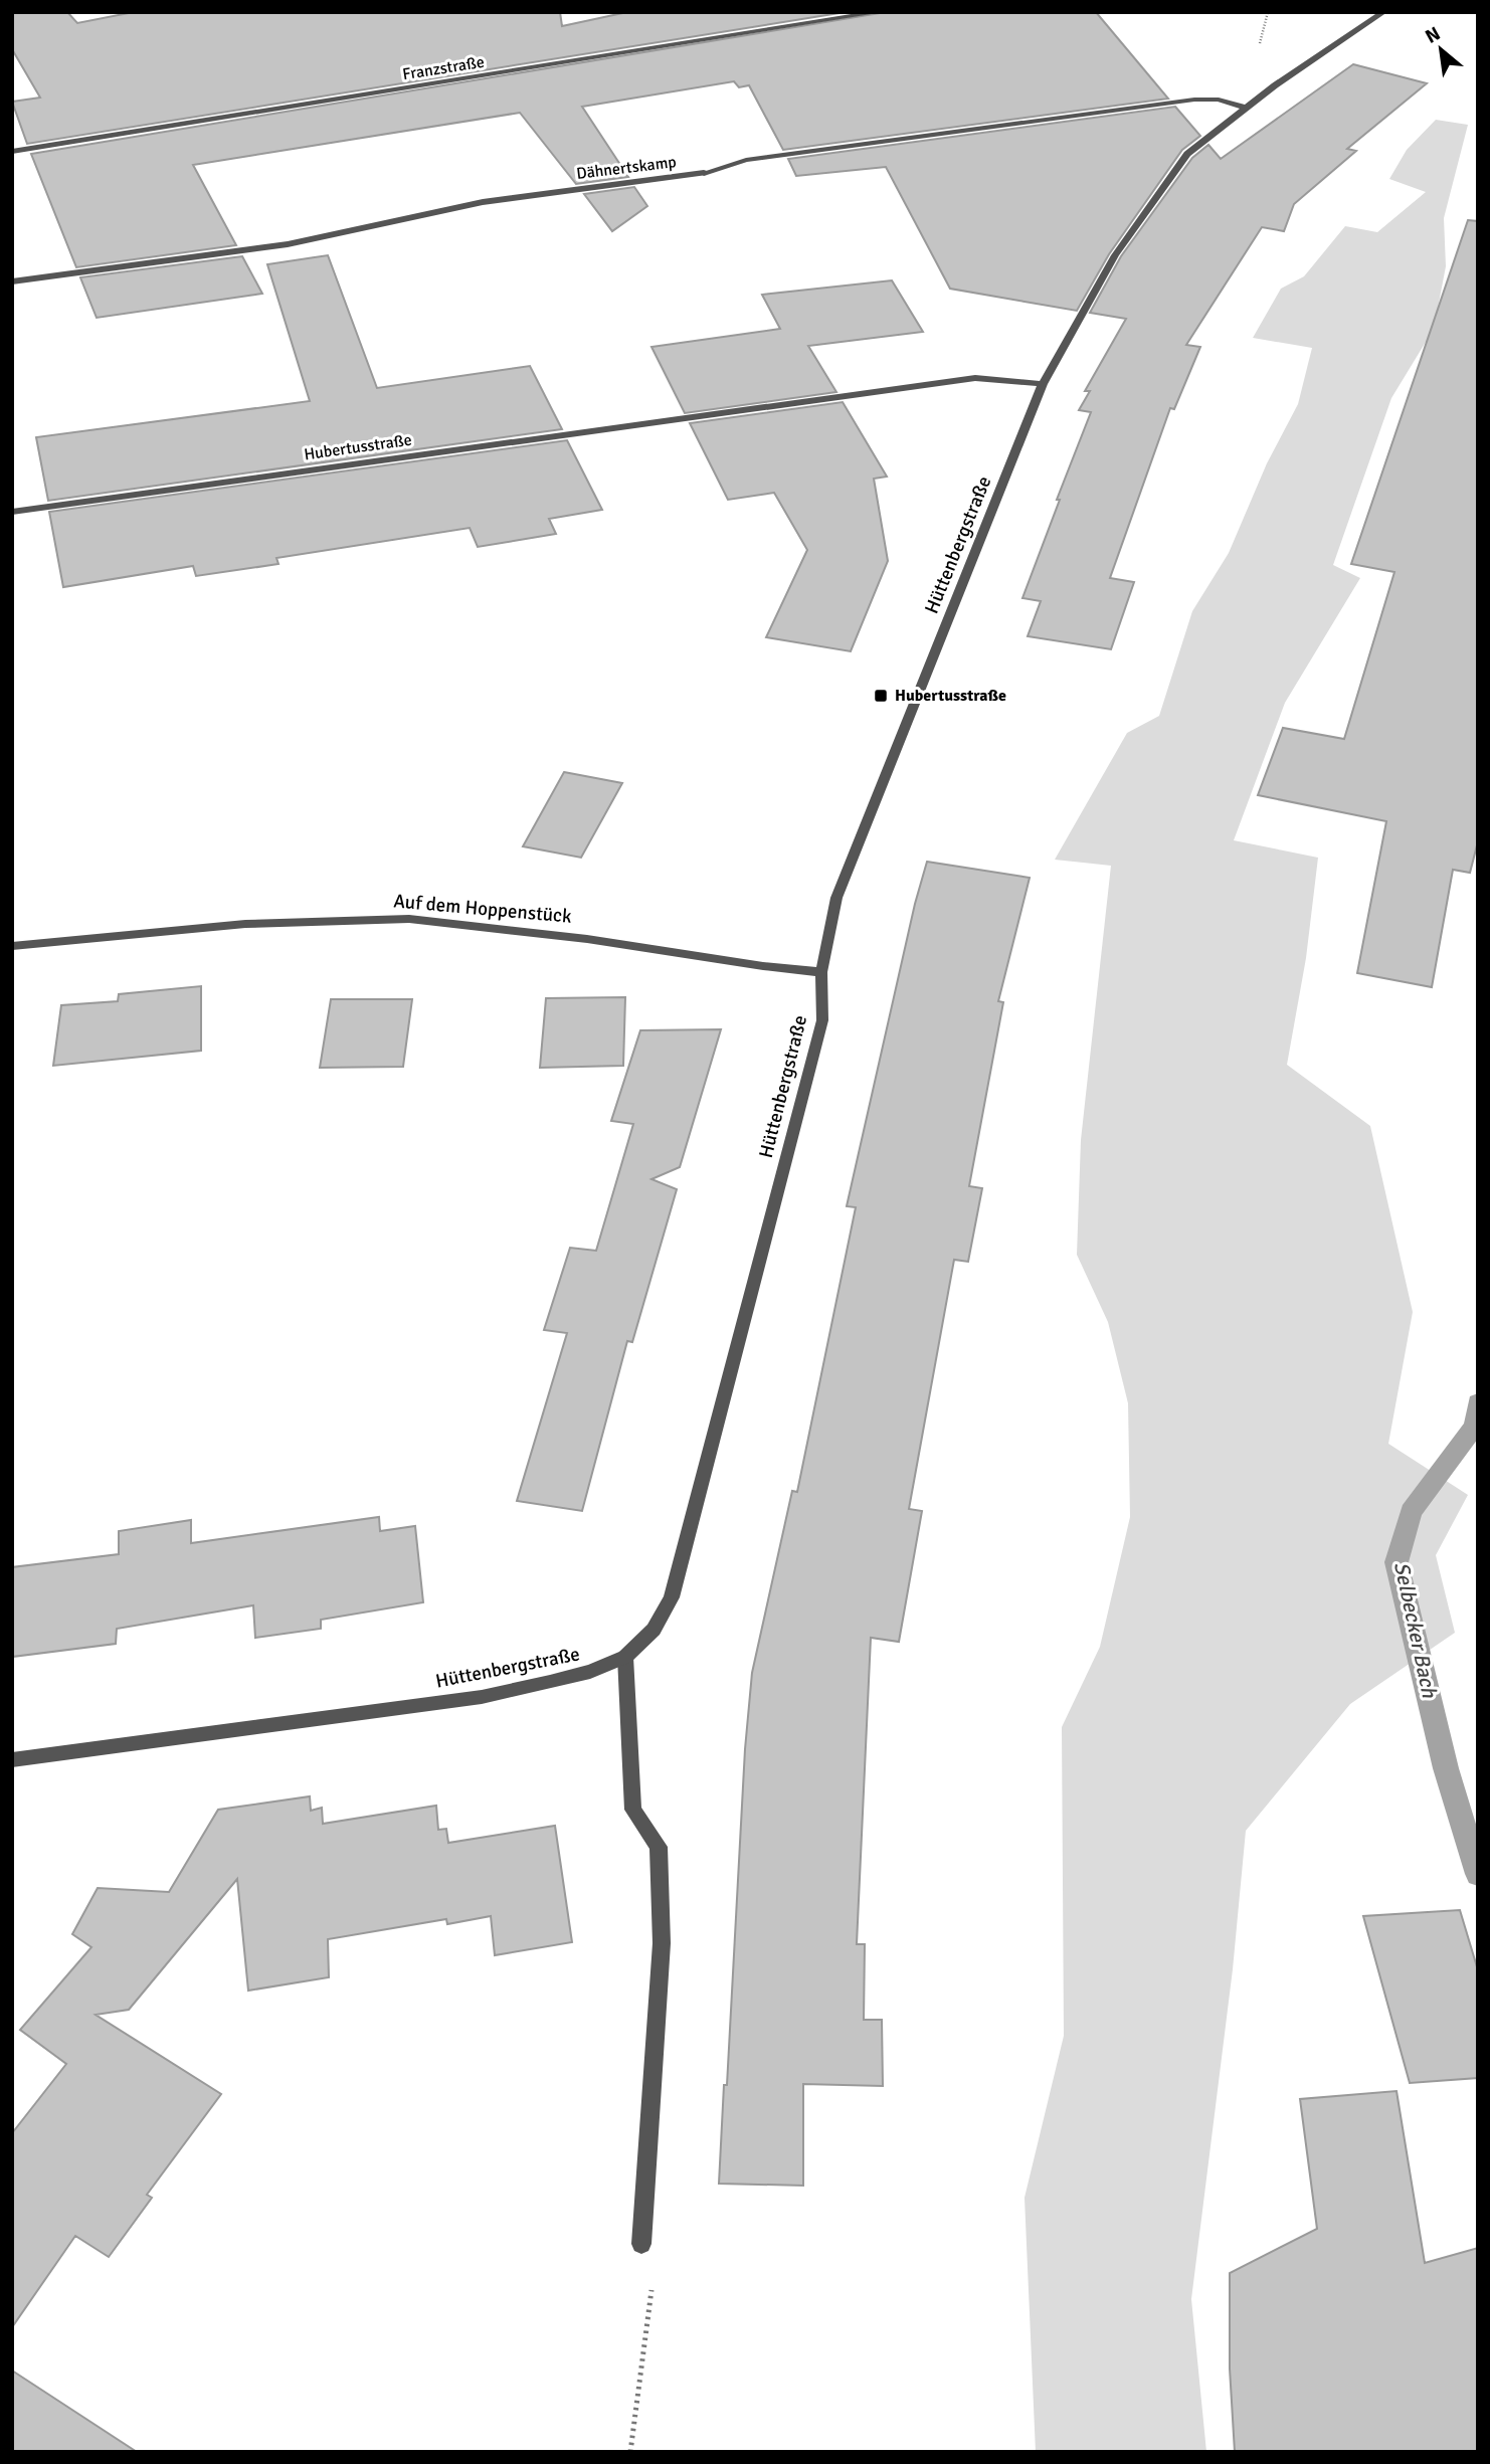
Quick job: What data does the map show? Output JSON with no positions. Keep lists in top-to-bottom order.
{
  "streets": {
    "street": [
      "Franzstraße",
      "Dähnertskamp",
      "Hubertusstraße",
      "Hüttenbergstraße",
      "Auf dem Hoppenstück"
    ]
  },
  "crossings": [
    ["Dähnertskamp", "Hüttenbergstraße"],
    ["Hubertusstraße", "Hüttenbergstraße"],
    ["Hüttenbergstraße", "Auf dem Hoppenstück"]
  ],
  "water": ["Selbecker Bach"],
  "places": {
    "transit": ["Hubertusstraße"]
  },
  "north": "top left"
}
